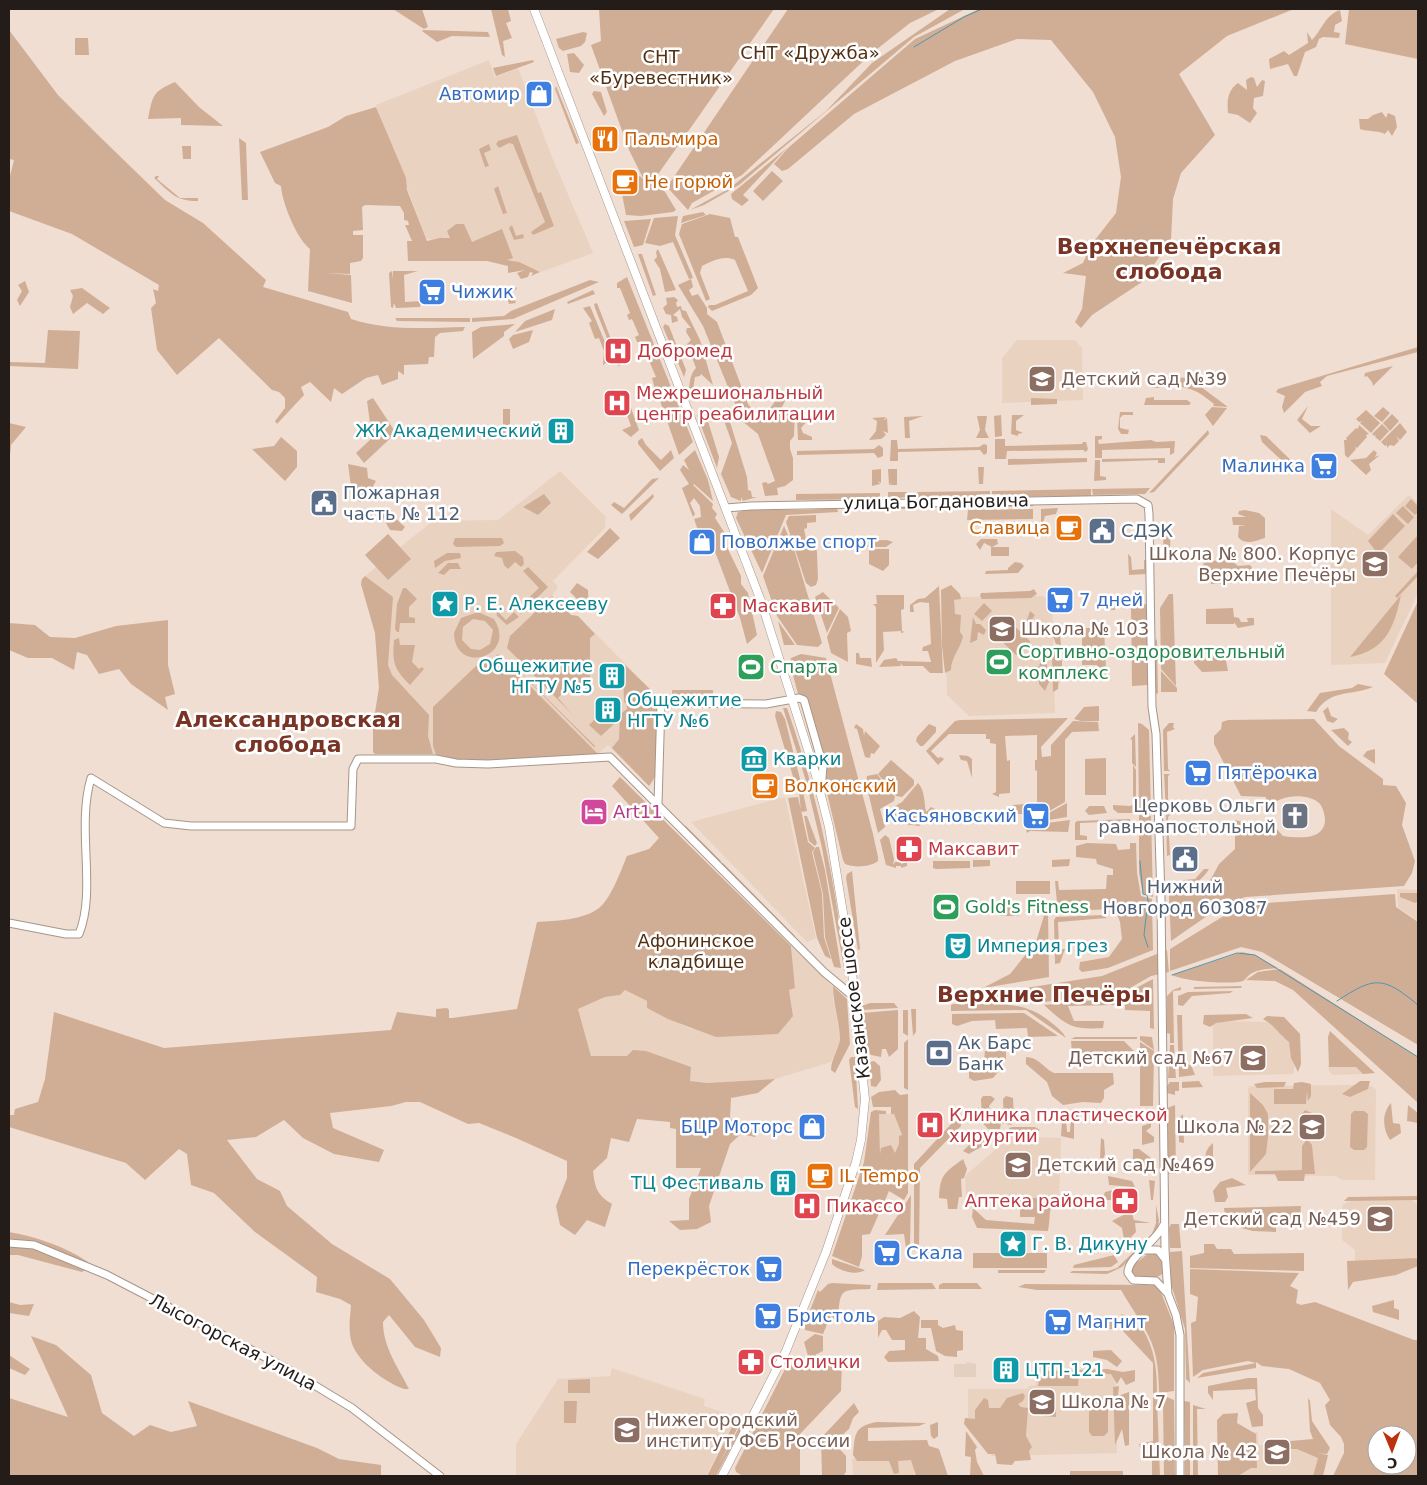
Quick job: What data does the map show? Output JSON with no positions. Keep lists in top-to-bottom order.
{
  "streets": {
    "main road": ["Казанское шоссе"],
    "street": ["улица Богдановича", "Лысогорская улица"]
  },
  "crossings": [
    ["улица Богдановича", "Казанское шоссе"]
  ],
  "districts": ["Верхнепечёрская слобода", "Александровская слобода", "Верхние Печёры"],
  "parks": ["СНТ «Дружба»", "СНТ «Буревестник»", "Афонинское кладбище"],
  "places": {
    "shop": ["Автомир", "Поволжье спорт", "БЦР Моторс"],
    "restaurant": ["Пальмира"],
    "cafe": [
      "Не горюй",
      "Славица",
      "Волконский",
      "IL Tempo"
    ],
    "supermarket": [
      "Чижик",
      "Малинка",
      "7 дней",
      "Пятёрочка",
      "Касьяновский",
      "Скала",
      "Перекрёсток",
      "Бристоль",
      "Магнит"
    ],
    "hospital": [
      "Добромед",
      "Межрешиональный центр реабилитации",
      "Клиника пластической хирургии",
      "Пикассо"
    ],
    "school or university": [
      "Детский сад №39",
      "Школа № 800. Корпус Верхние Печёры",
      "Школа № 103",
      "Детский сад №67",
      "Школа № 22",
      "Детский сад №469",
      "Детский сад №459",
      "Школа № 7",
      "Нижегородский институт ФСБ России",
      "Школа № 42"
    ],
    "building": [
      "ЖК Академический",
      "Общежитие НГТУ №5",
      "Общежитие НГТУ №6",
      "ТЦ Фестиваль",
      "ЦТП-121"
    ],
    "public building": ["Пожарная часть № 112", "СДЭК", "Нижний Новгород 603087"],
    "place": ["Р. Е. Алексееву", "Г. В. Дикуну"],
    "pharmacy": [
      "Маскавит",
      "Максавит",
      "Аптека района",
      "Столички"
    ],
    "sports": ["Сортивно-оздоровительный комплекс", "Спарта", "Gold's Fitness"],
    "museum": ["Кварки"],
    "hotel": ["Art11"],
    "church": ["Церковь Ольги равноапостольной"],
    "theatre": ["Империя грез"],
    "bank": ["Ак Барс Банк"]
  },
  "north": "bottom"
}
